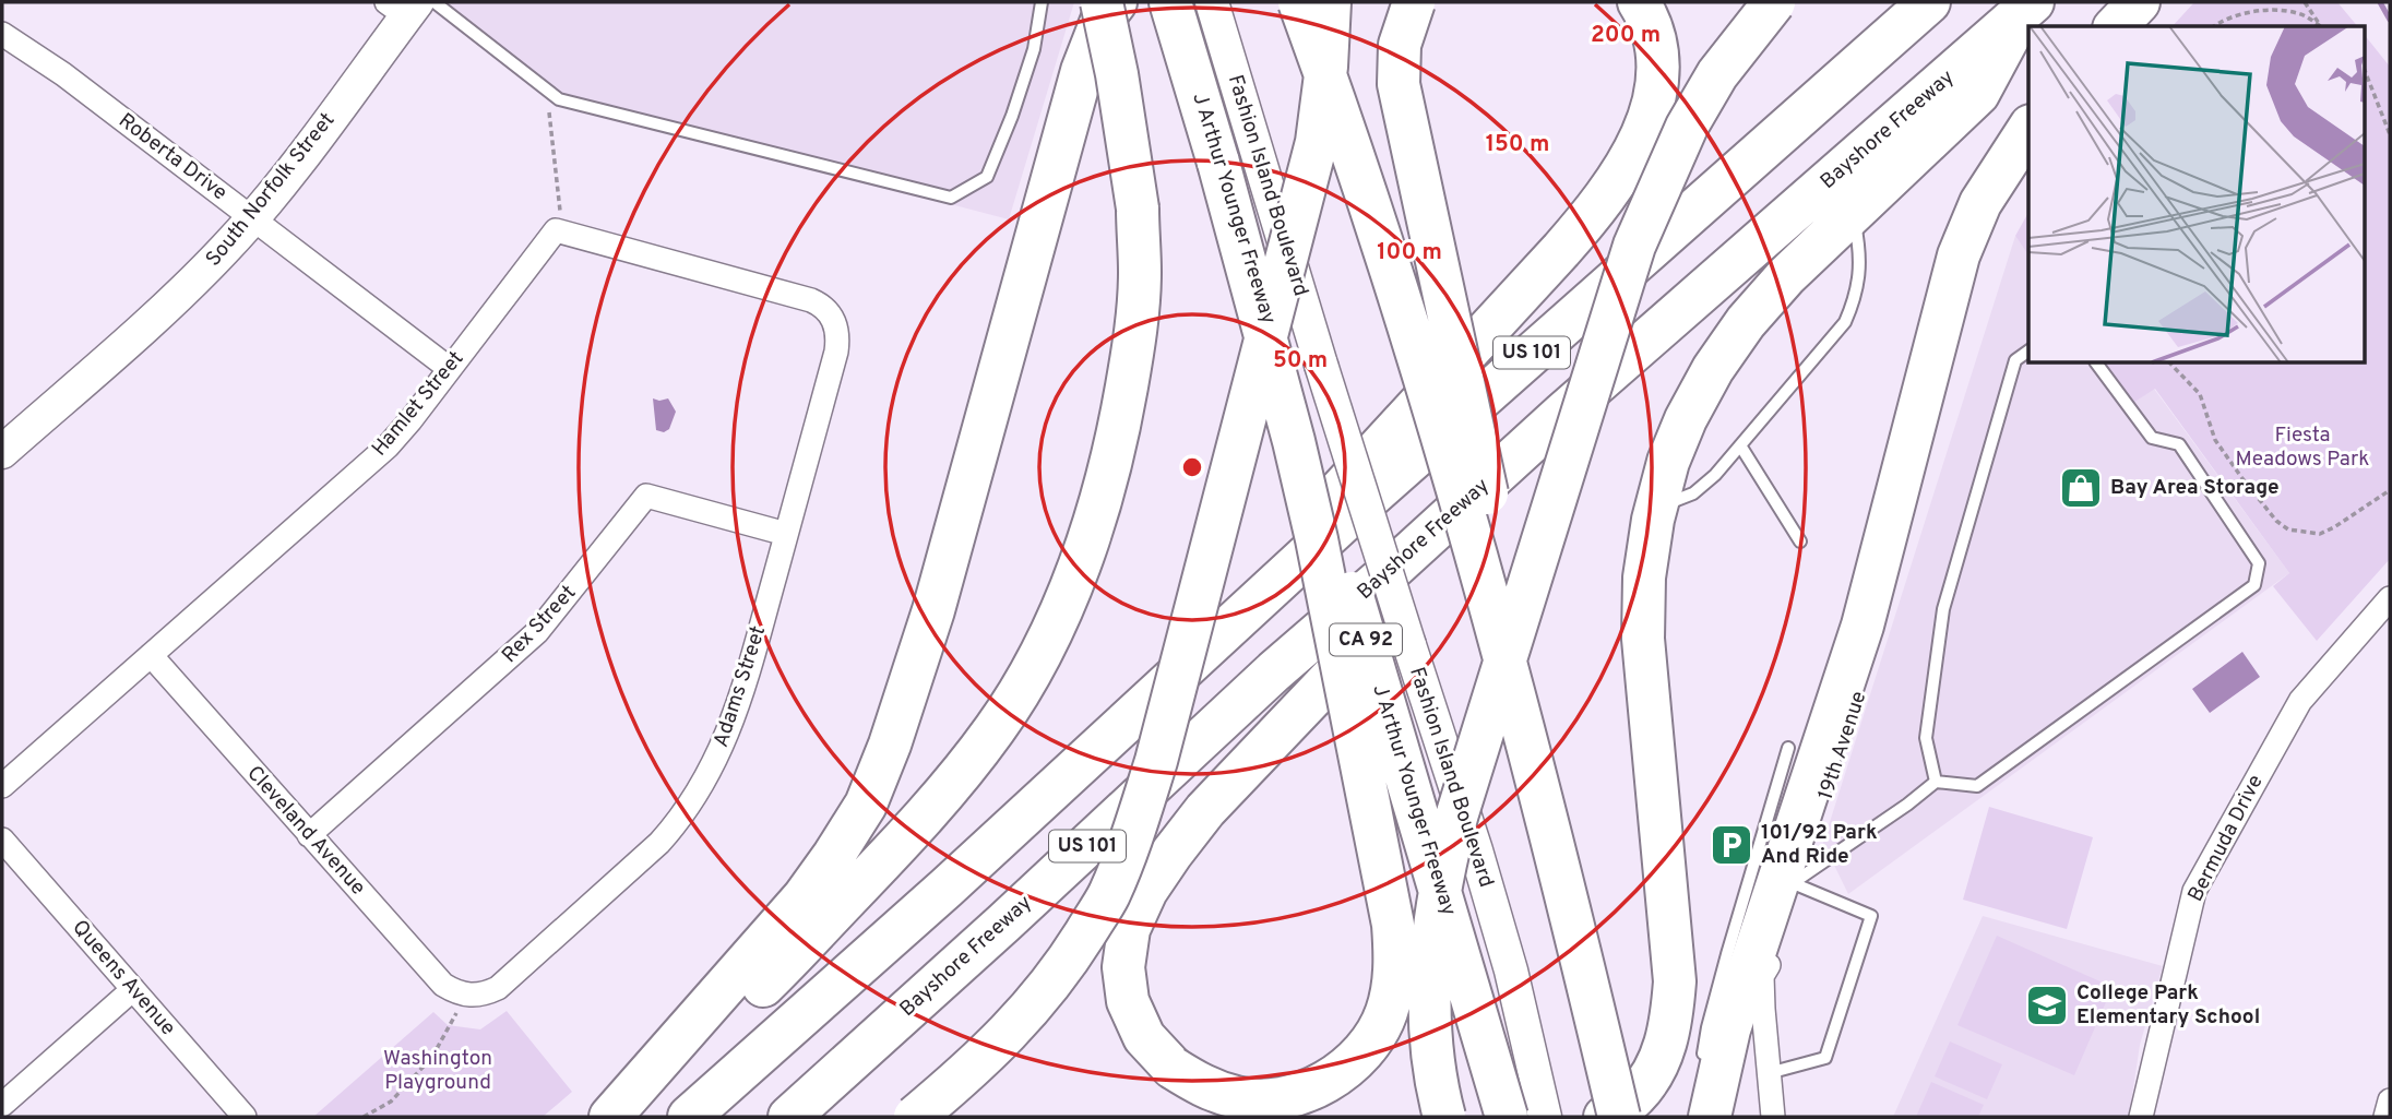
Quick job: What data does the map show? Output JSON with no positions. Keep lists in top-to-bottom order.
{
  "streets": {
    "highway": [
      "Bayshore Freeway",
      "J Arthur Younger Freeway",
      "US 101",
      "CA 92"
    ],
    "main road": ["Fashion Island Boulevard", "South Norfolk Street"],
    "street": [
      "Roberta Drive",
      "Hamlet Street",
      "Rex Street",
      "Adams Street",
      "19th Avenue",
      "Cleveland Avenue",
      "Bermuda Drive",
      "Queens Avenue"
    ]
  },
  "crossings": [
    ["Roberta Drive", "South Norfolk Street"],
    ["Roberta Drive", "Hamlet Street"],
    ["Hamlet Street", "Adams Street"],
    ["Hamlet Street", "Cleveland Avenue"],
    ["Rex Street", "Adams Street"],
    ["Rex Street", "Cleveland Avenue"],
    ["Adams Street", "Cleveland Avenue"]
  ],
  "parks": ["Fiesta Meadows Park", "Washington Playground"],
  "places": {
    "shop": ["Bay Area Storage"],
    "parking": ["101/92 Park And Ride"],
    "school or university": ["College Park Elementary School"]
  },
  "rings": [
    "200 m",
    "150 m",
    "100 m",
    "50 m"
  ]
}
